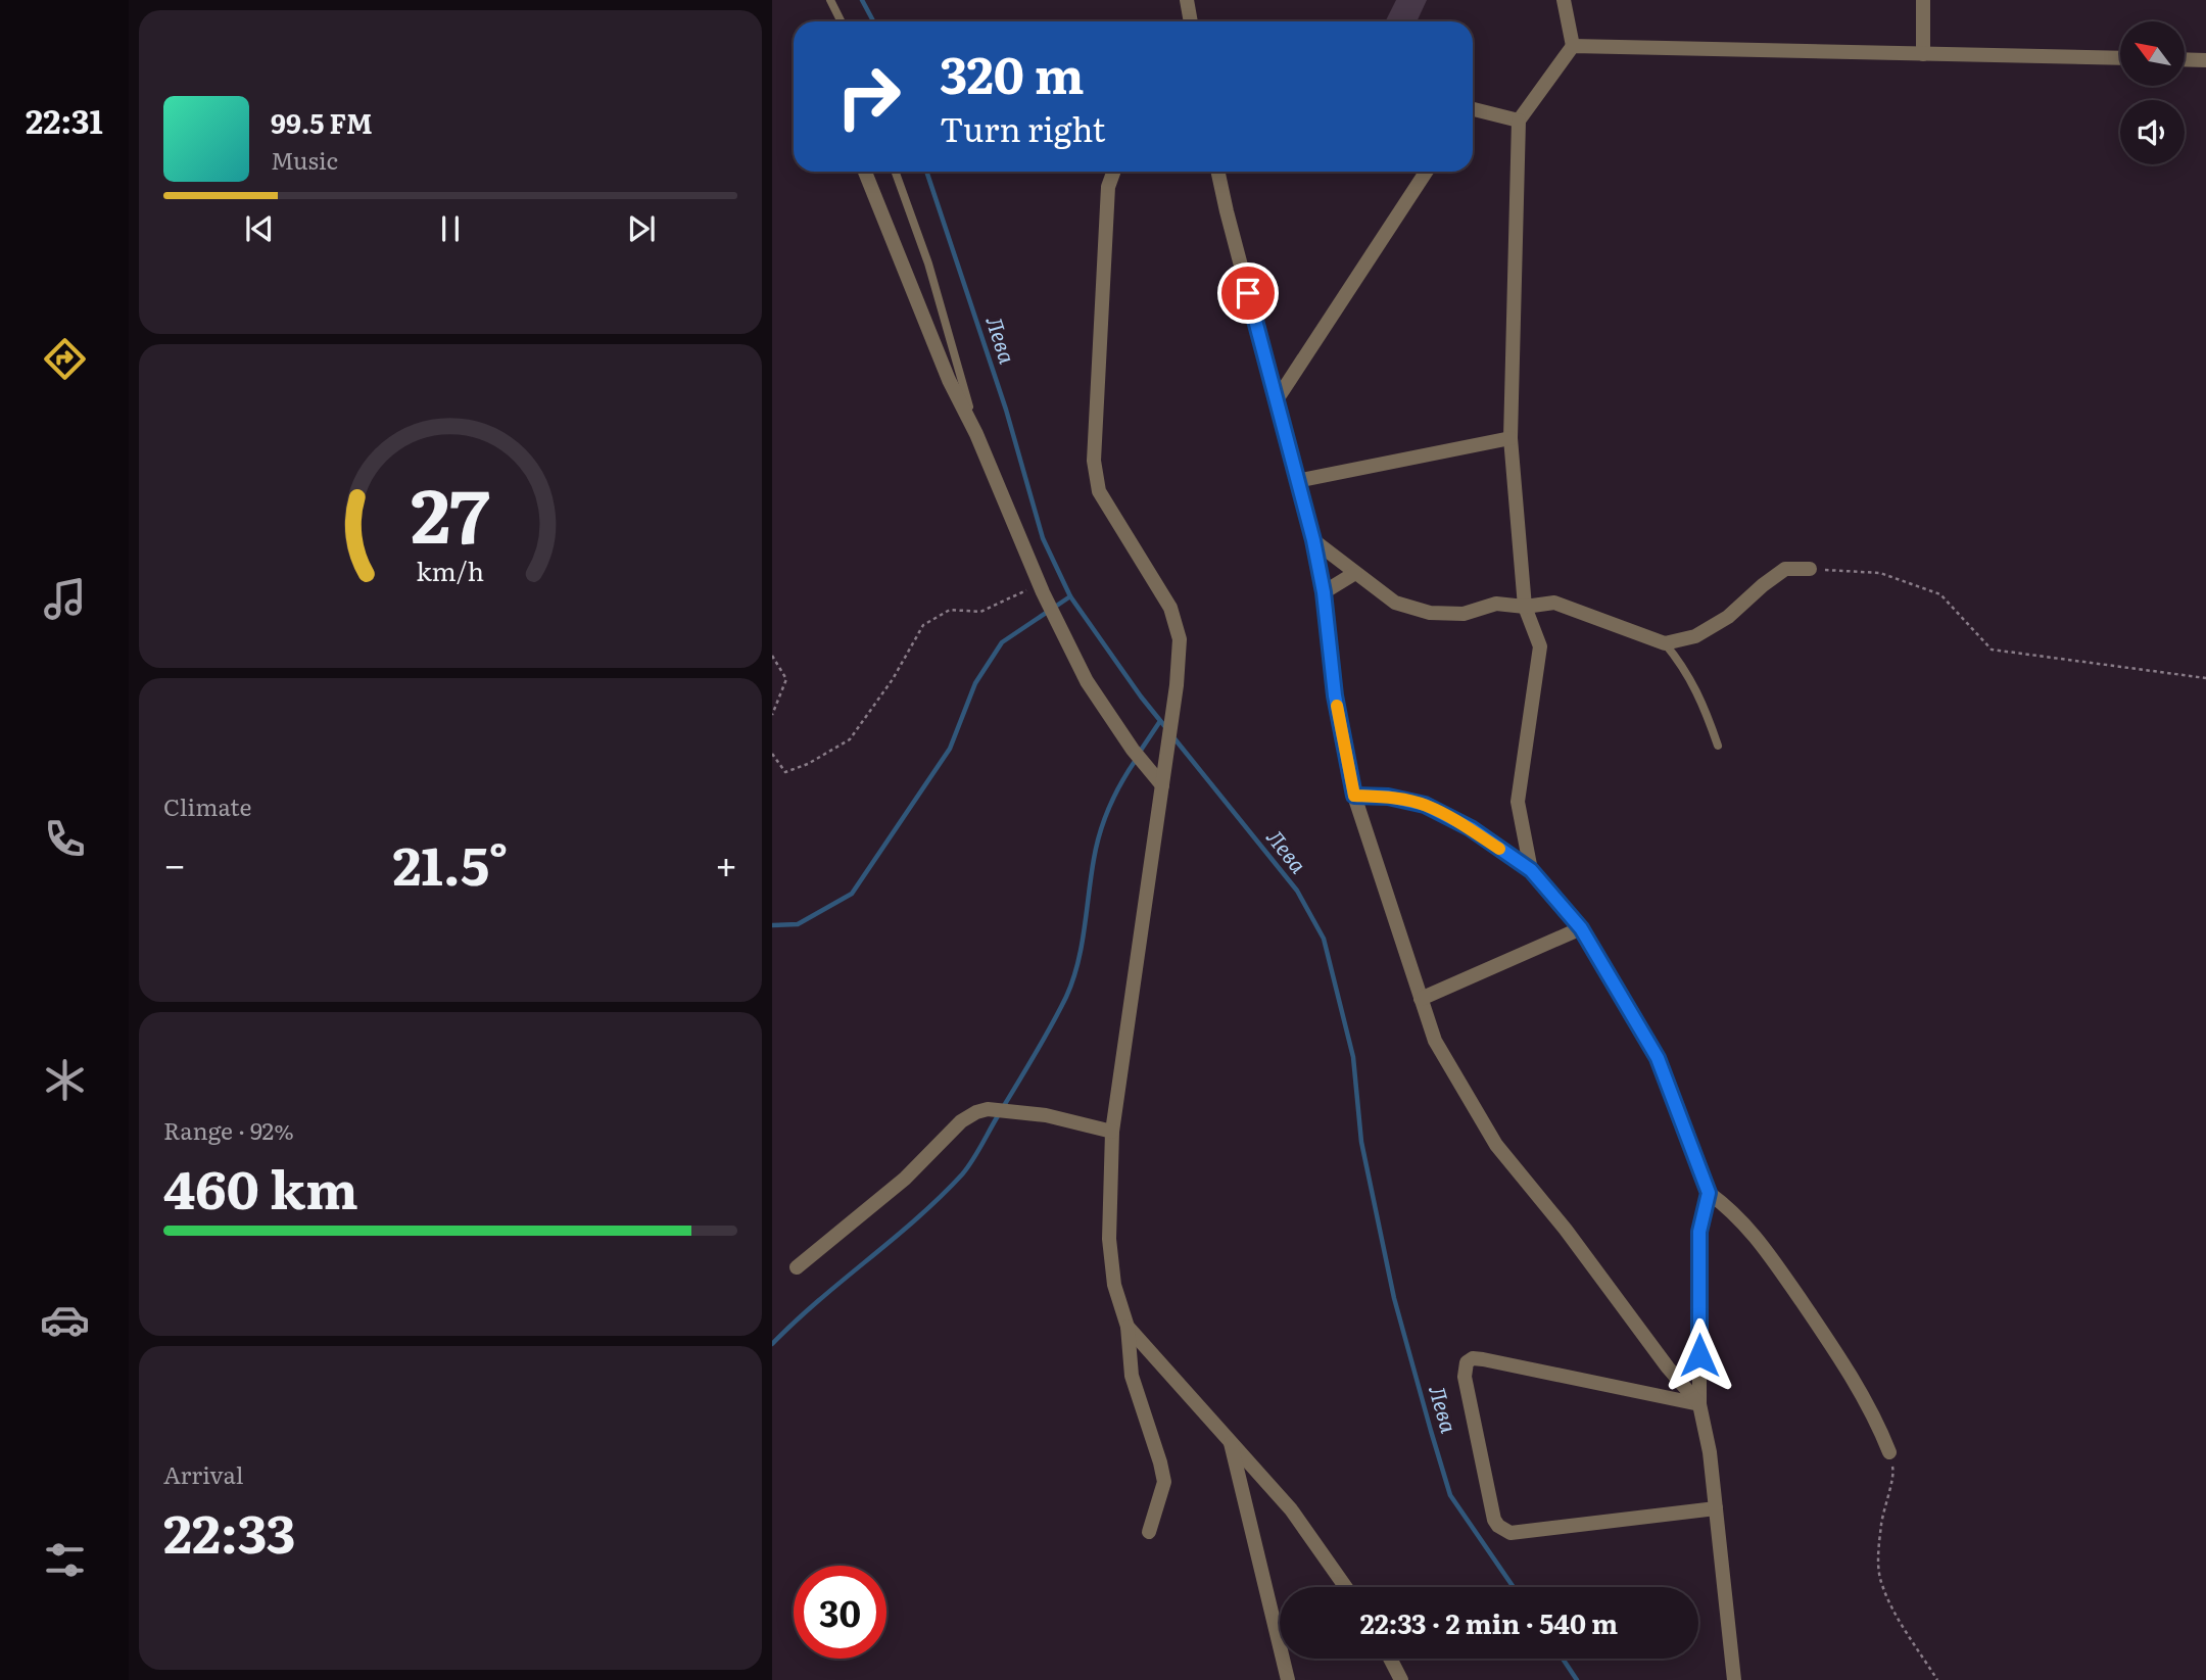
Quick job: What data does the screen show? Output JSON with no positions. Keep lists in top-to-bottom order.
{
  "water": ["Лева"],
  "north": "top left",
  "page": {
    "tabs": "22:31",
    "turn": ["320 m", "Turn right"],
    "song": ["99.5 FM", "Music"],
    "tile": [
      "Climate",
      ["Range · 92%", "460 km"],
      ["Arrival", "22:33"]
    ],
    "heat": ["−", "21.5°", "+"],
    "limit": "30",
    "trip": "22:33 · 2 min · 540 m",
    "gauge": ["27", "km/h"]
  }
}
